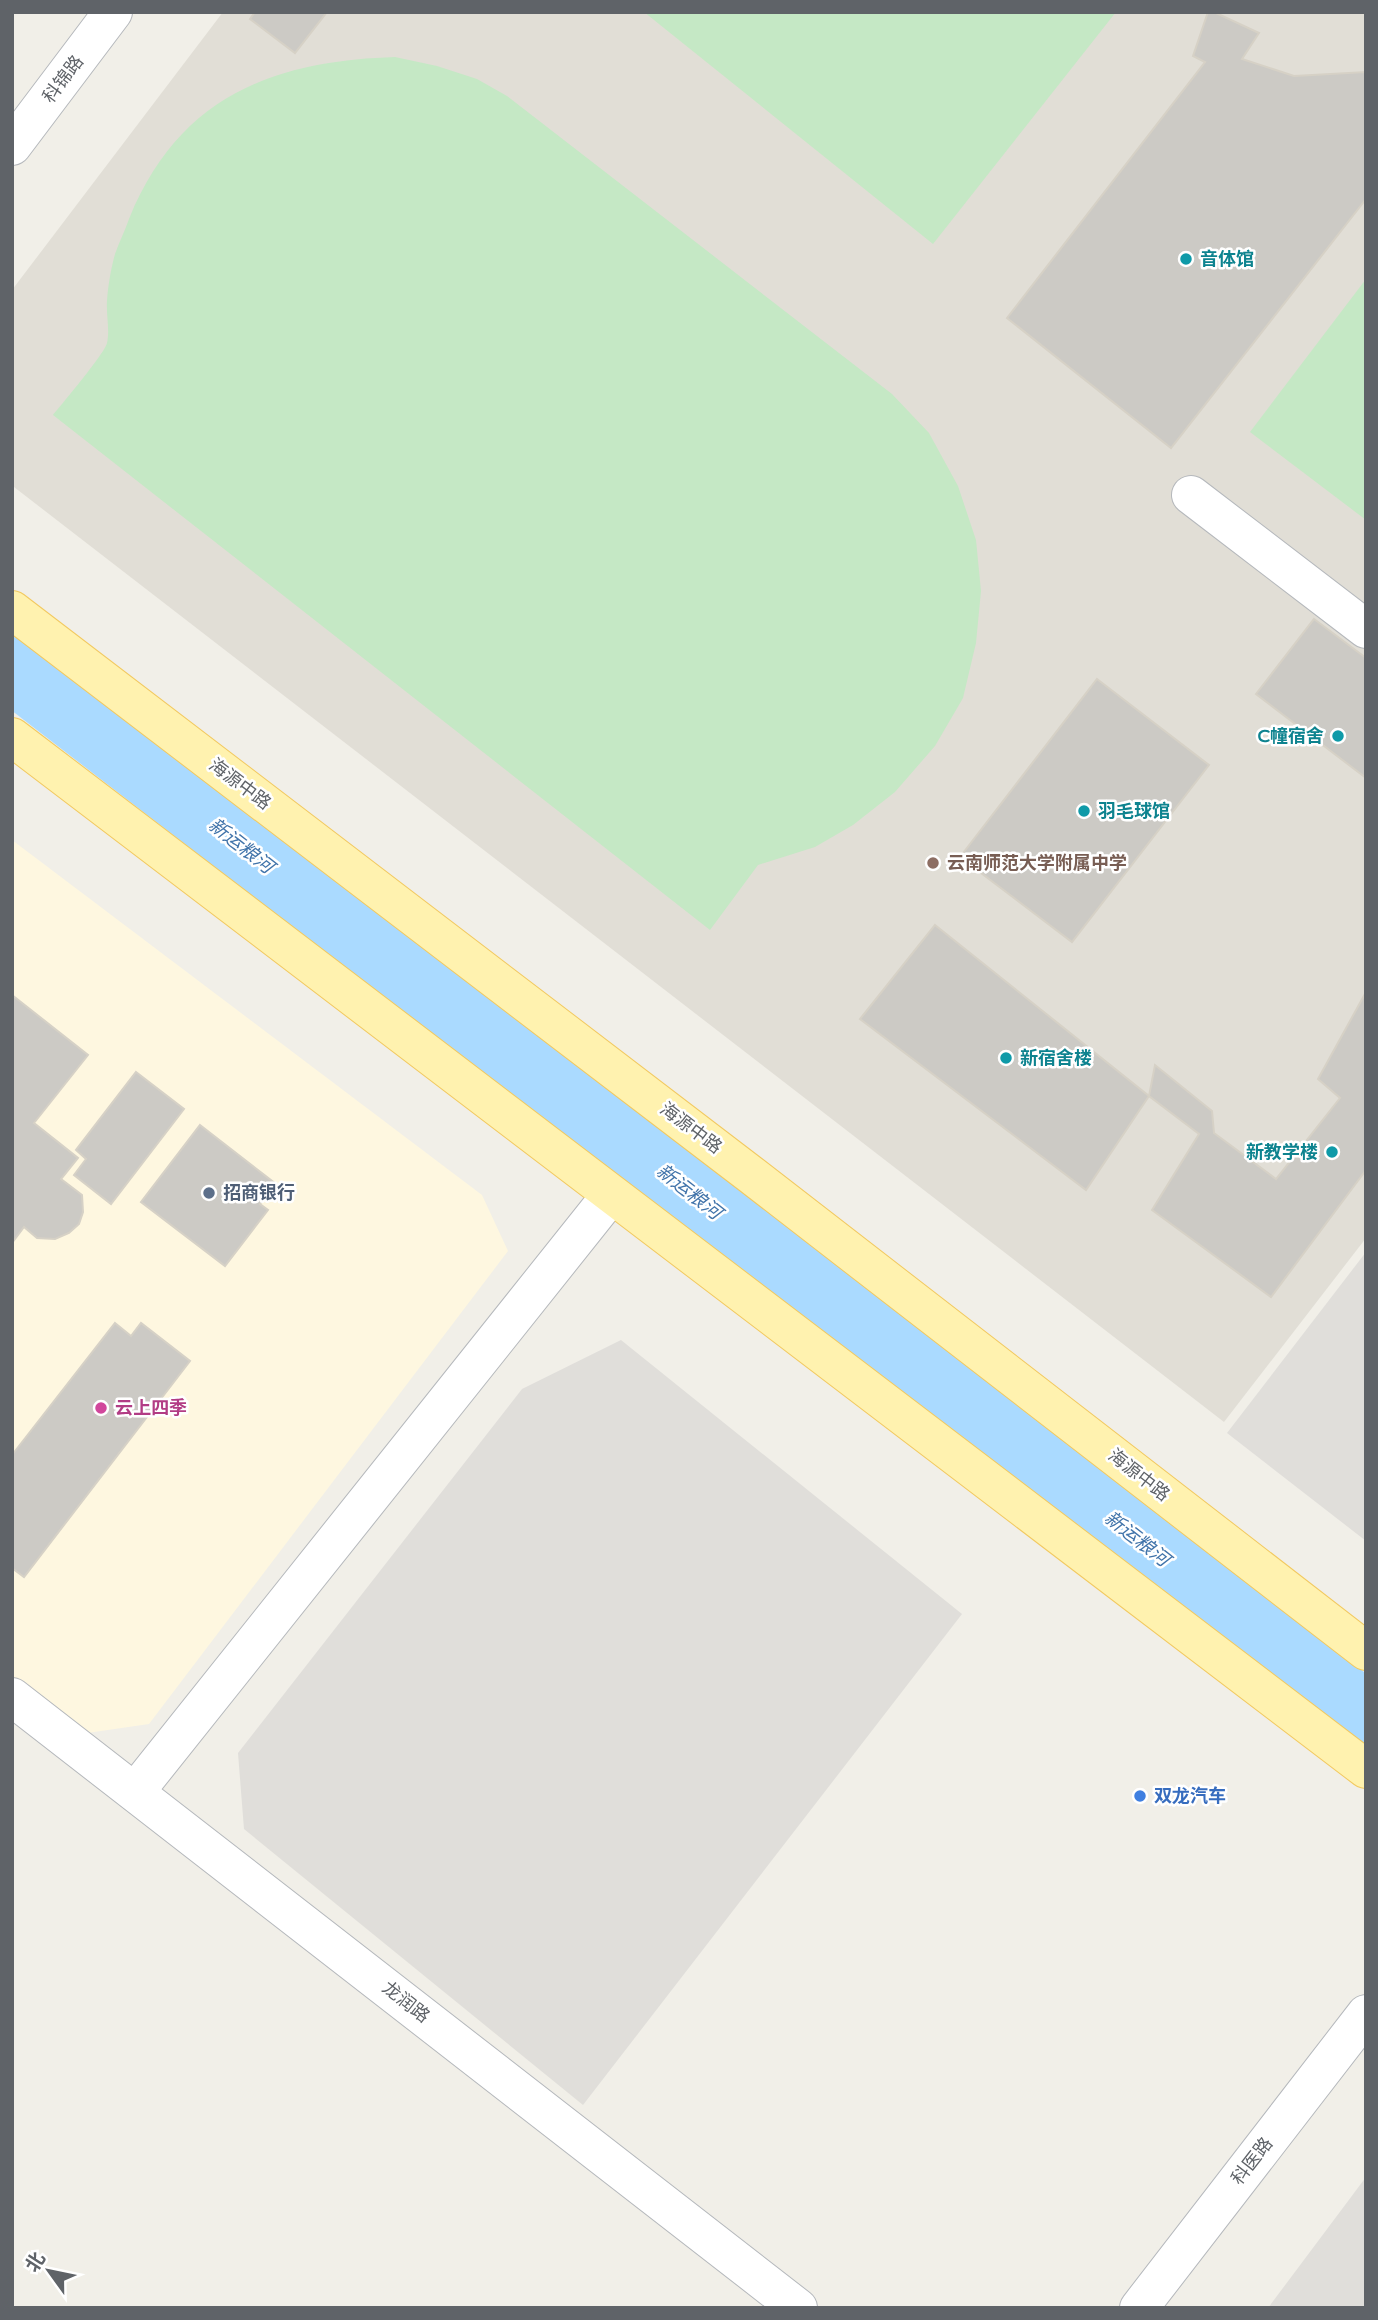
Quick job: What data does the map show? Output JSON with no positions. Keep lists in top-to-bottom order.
{
  "streets": {
    "main road": ["海源中路"],
    "street": ["科锦路", "龙润路", "科医路"]
  },
  "water": ["新运粮河"],
  "places": [
    "音体馆",
    "C幢宿舍",
    "羽毛球馆",
    "云南师范大学附属中学",
    "新宿舍楼",
    "新教学楼",
    "招商银行",
    "云上四季",
    "双龙汽车"
  ],
  "north": "top left"
}
